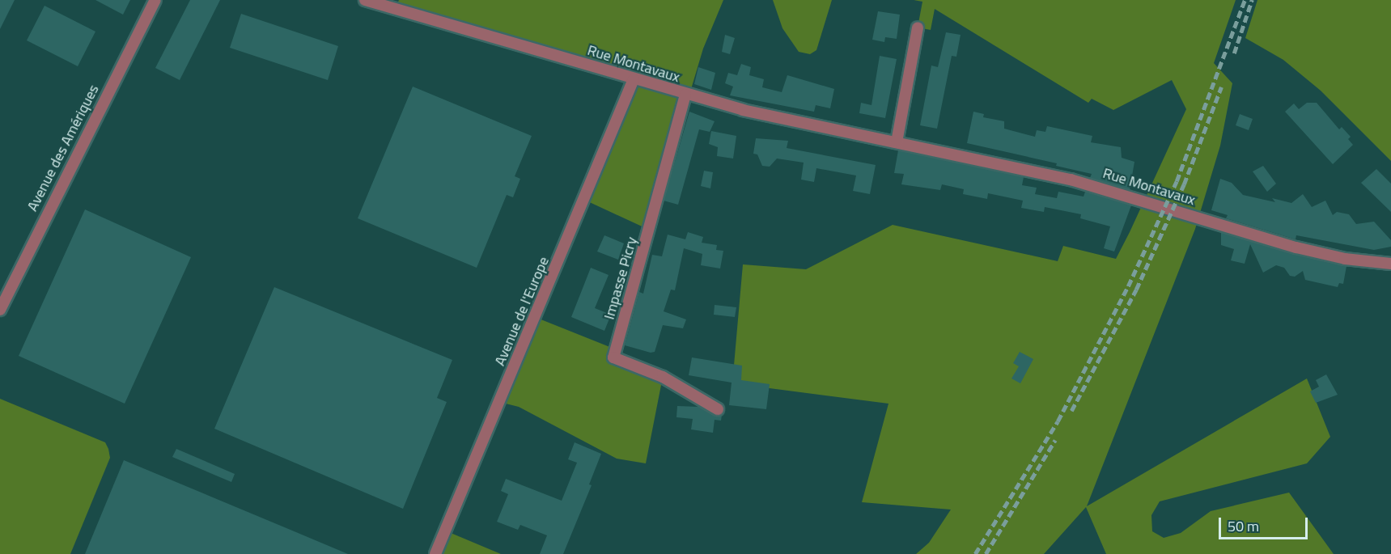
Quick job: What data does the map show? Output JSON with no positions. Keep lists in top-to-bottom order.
{
  "streets": {
    "street": [
      "Rue Montavaux",
      "Avenue des Amériques",
      "Impasse Picry",
      "Avenue de l'Europe"
    ]
  },
  "crossings": [
    ["Rue Montavaux", "Impasse Picry"],
    ["Rue Montavaux", "Avenue de l'Europe"]
  ],
  "scale_bar": "50 m"
}
